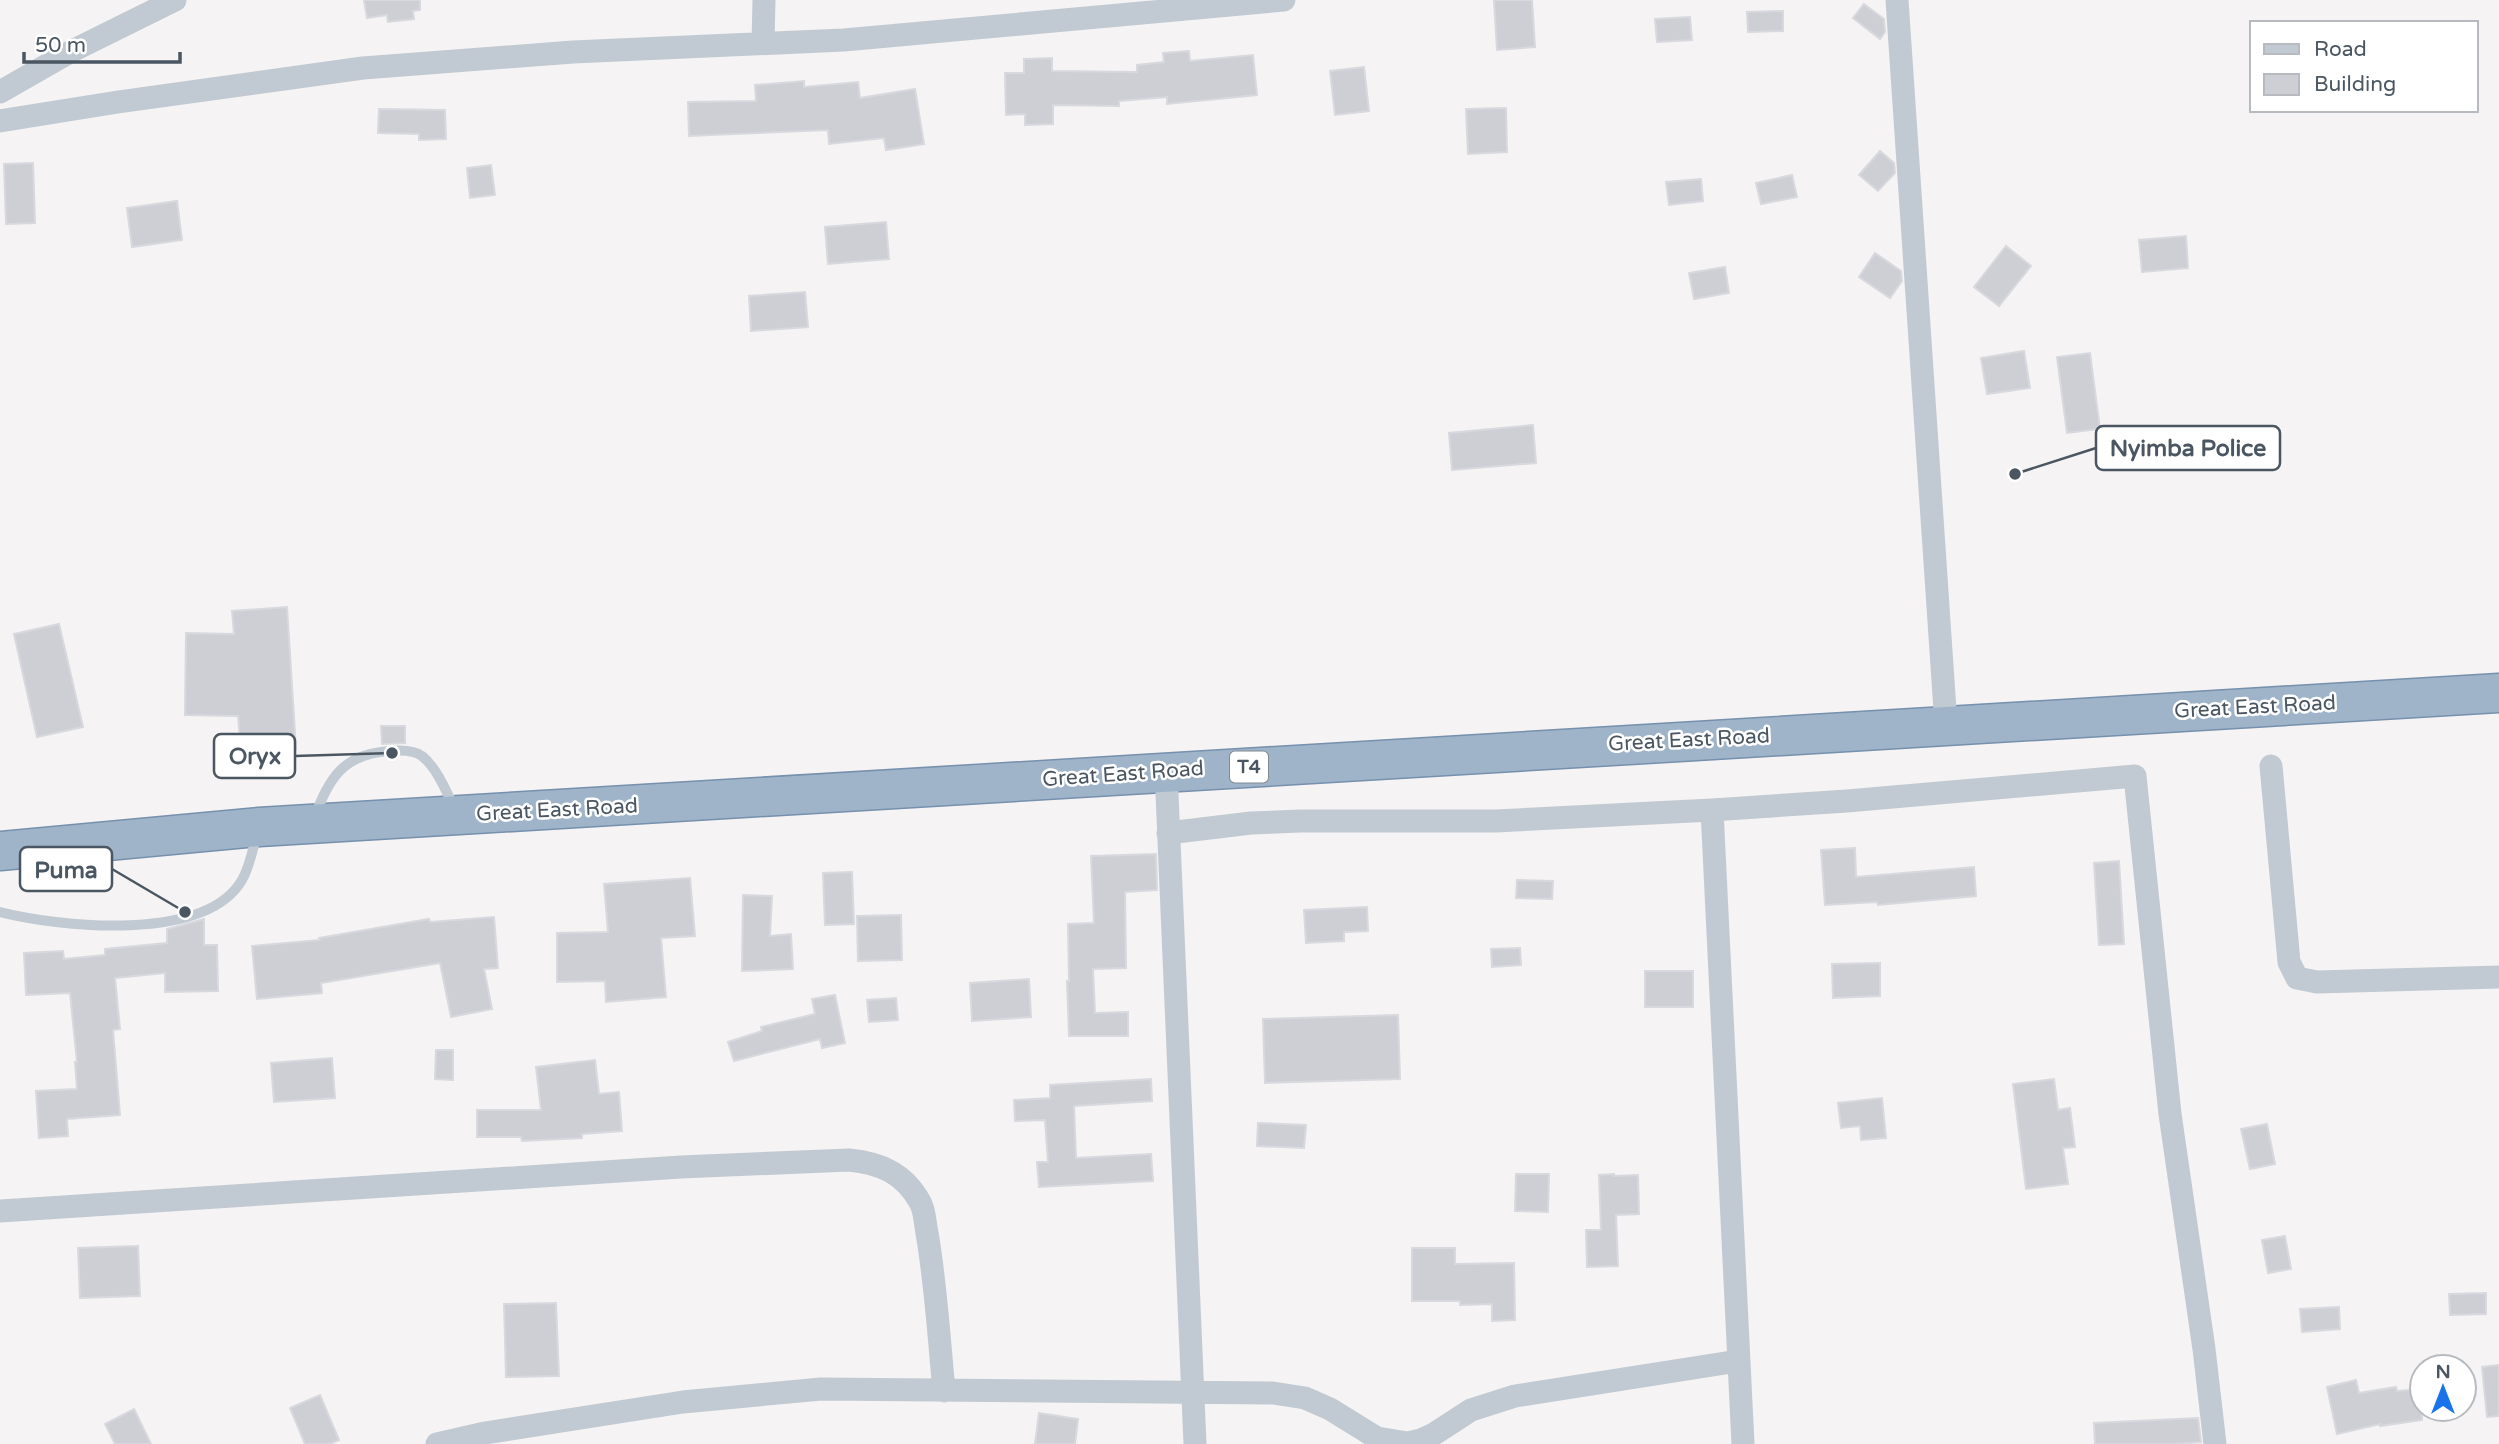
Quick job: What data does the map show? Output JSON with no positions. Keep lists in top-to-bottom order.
{
  "streets": {
    "highway": ["Great East Road", "T4"]
  },
  "places": ["Nyimba Police", "Oryx", "Puma"],
  "legend": ["Road", "Building"],
  "scale_bar": "50 m",
  "north": "top"
}
